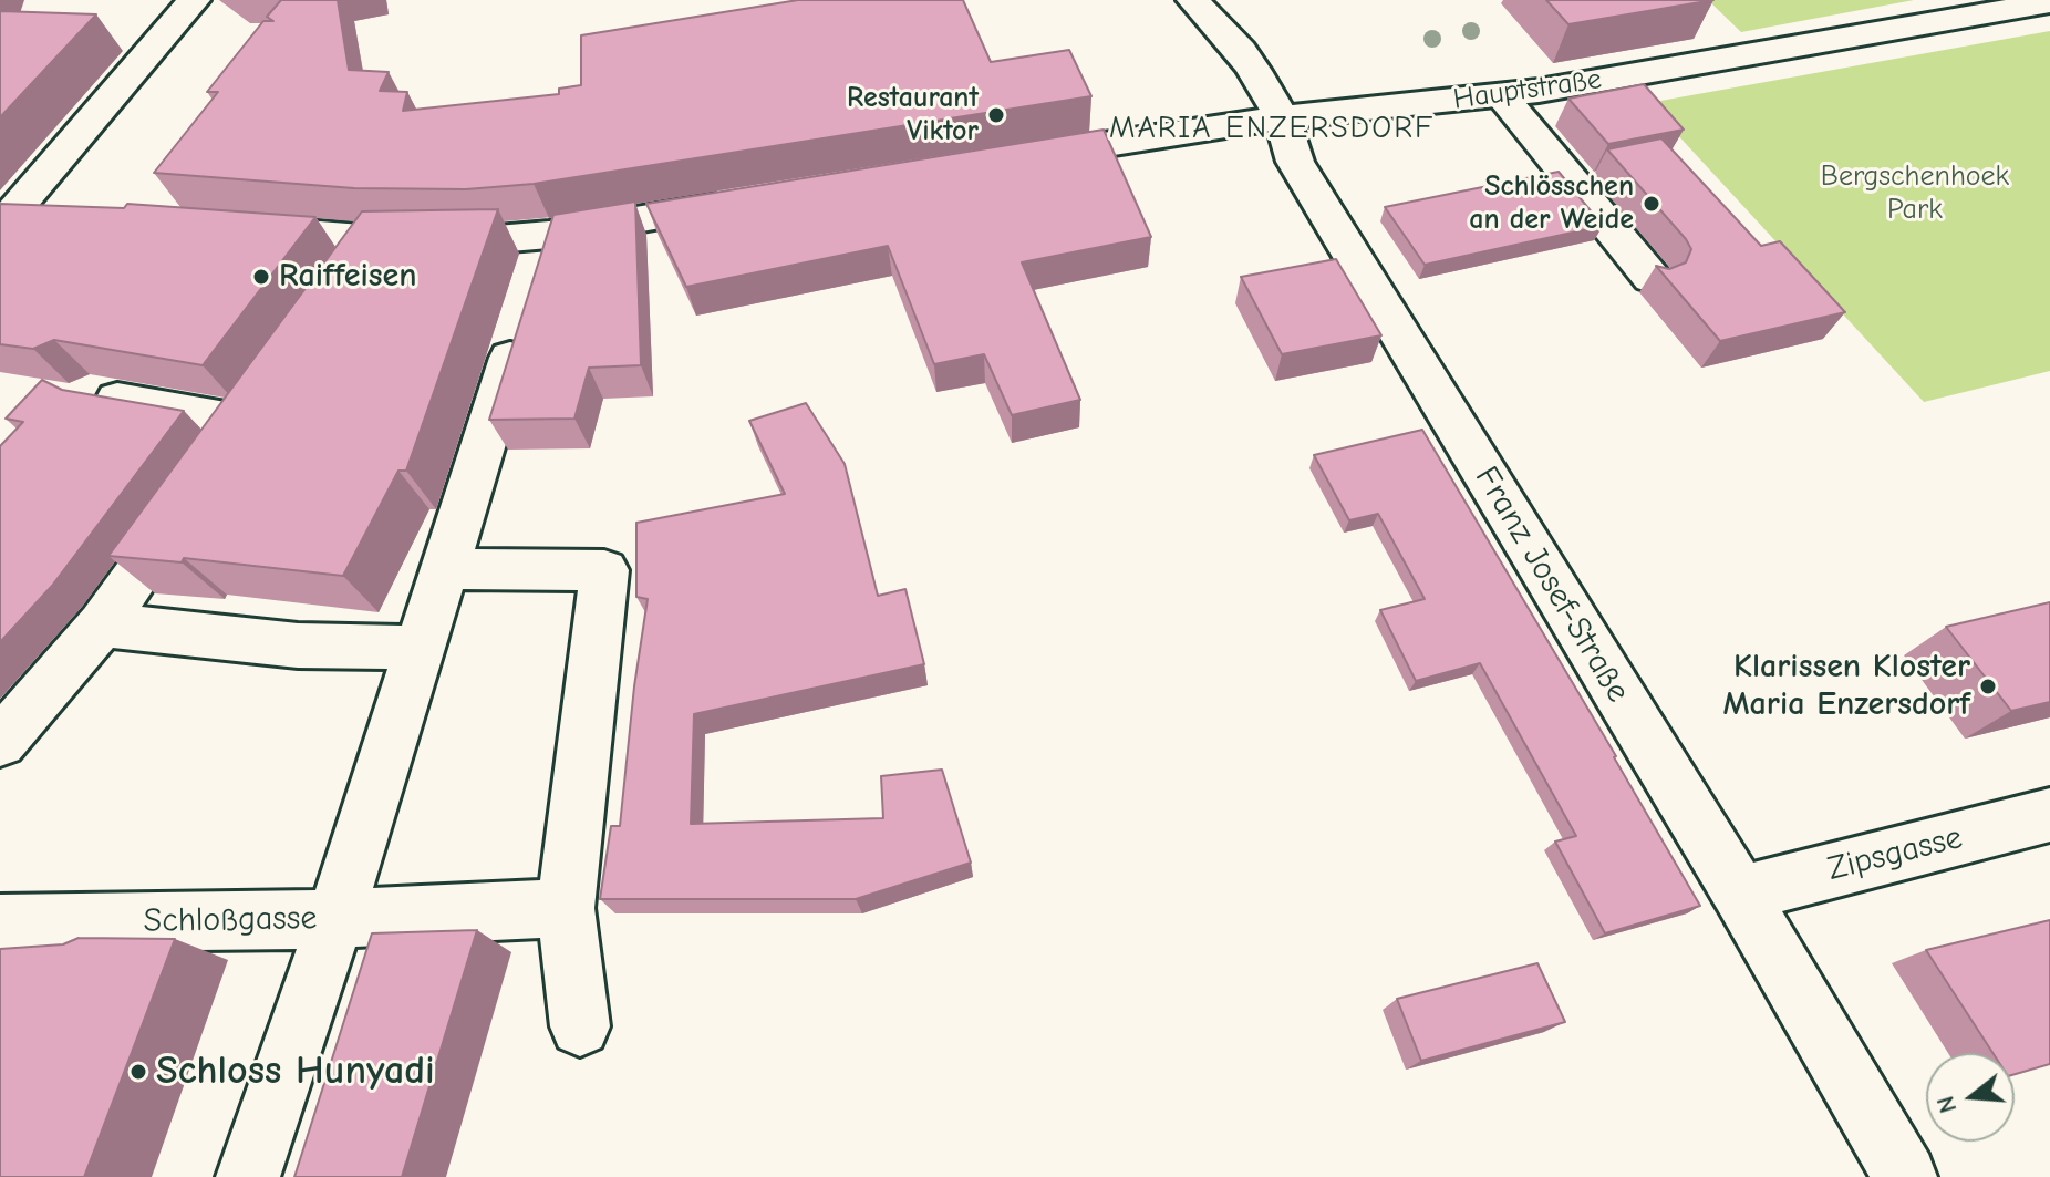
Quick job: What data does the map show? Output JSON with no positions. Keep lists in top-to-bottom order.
{
  "streets": {
    "street": [
      "Hauptstraße",
      "Franz Josef-Straße",
      "Zipsgasse",
      "Schloßgasse"
    ]
  },
  "crossings": [
    ["Hauptstraße", "Franz Josef-Straße"],
    ["Franz Josef-Straße", "Zipsgasse"]
  ],
  "districts": ["MARIA ENZERSDORF"],
  "parks": ["Bergschenhoek Park"],
  "places": [
    "Restaurant Viktor",
    "Schlösschen an der Weide",
    "Raiffeisen",
    "Klarissen Kloster Maria Enzersdorf",
    "Schloss Hunyadi"
  ],
  "north": "left"
}
